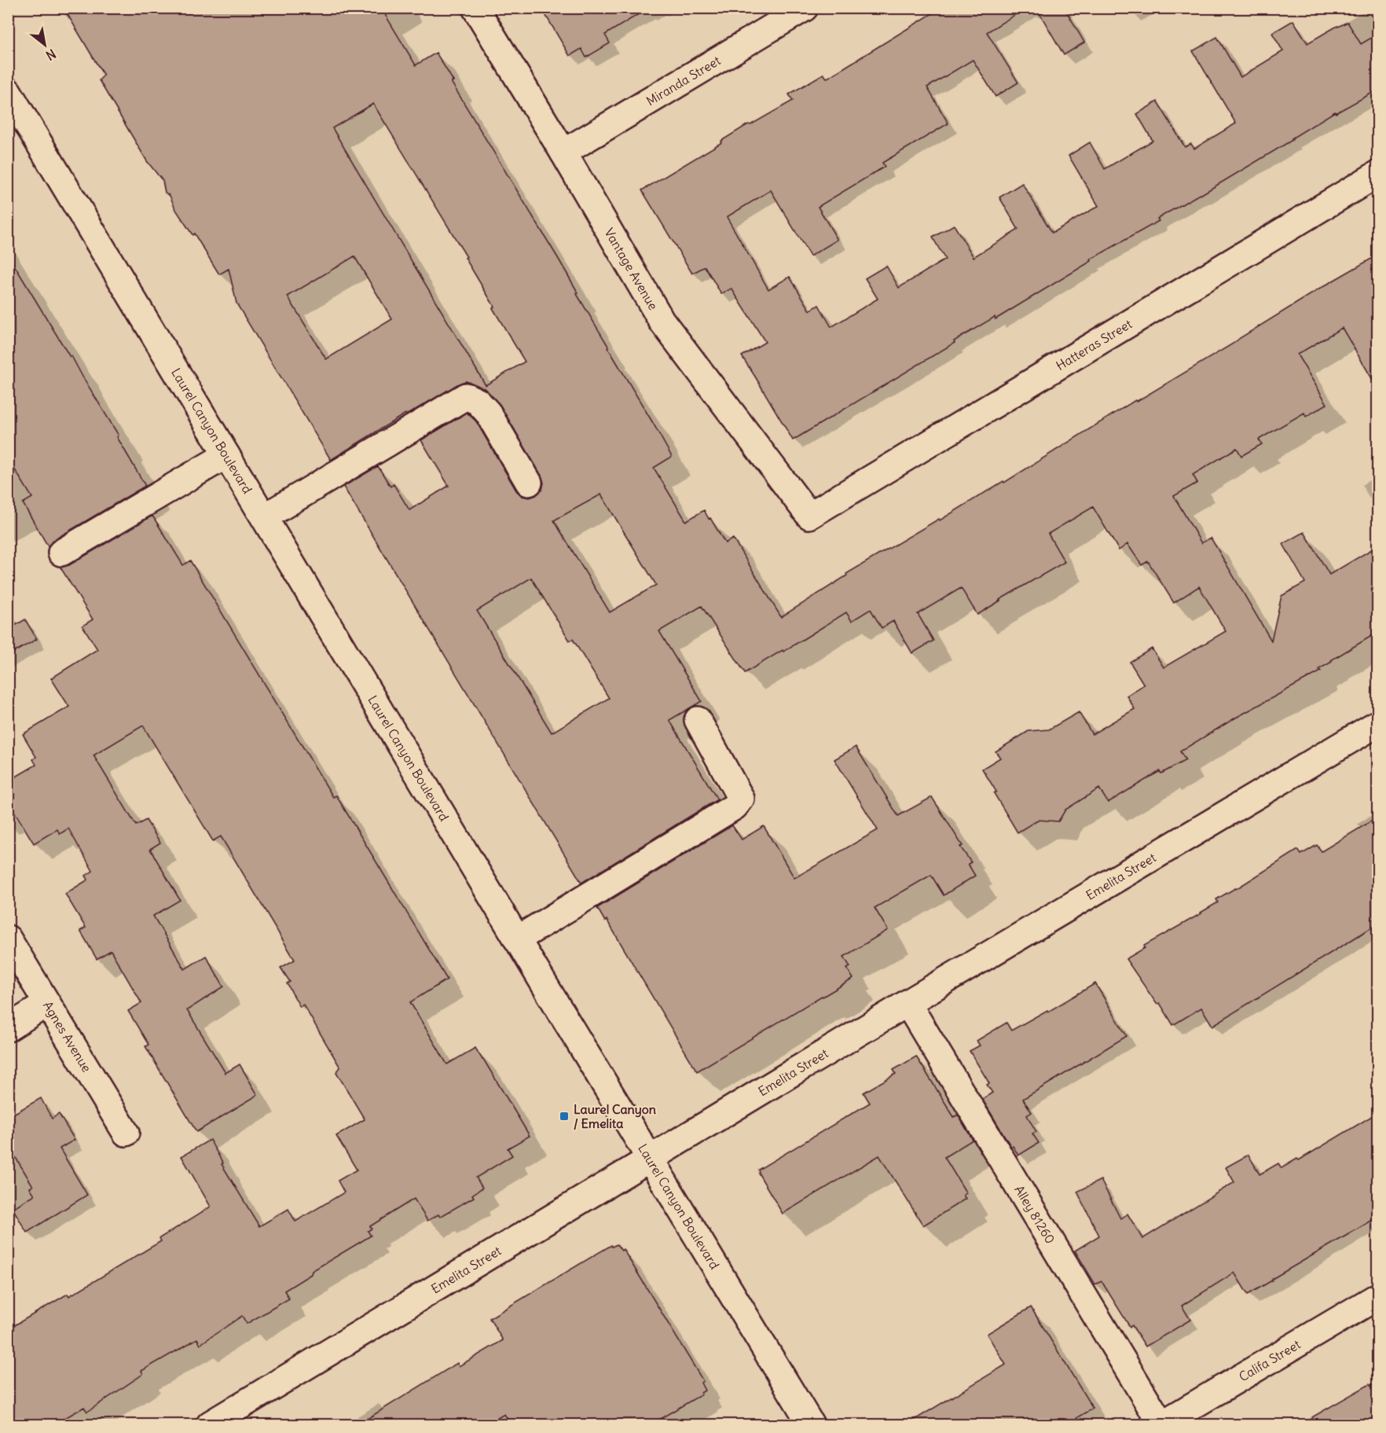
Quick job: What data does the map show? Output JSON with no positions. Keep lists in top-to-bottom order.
{
  "streets": {
    "street": [
      "Miranda Street",
      "Vantage Avenue",
      "Hatteras Street",
      "Laurel Canyon Boulevard",
      "Emelita Street",
      "Agnes Avenue",
      "Alley 81260",
      "Califa Street"
    ]
  },
  "crossings": [
    ["Miranda Street", "Vantage Avenue"],
    ["Vantage Avenue", "Hatteras Street"],
    ["Laurel Canyon Boulevard", "Emelita Street"],
    ["Emelita Street", "Alley 81260"],
    ["Alley 81260", "Califa Street"]
  ],
  "places": {
    "transit": ["Laurel Canyon / Emelita"]
  },
  "north": "bottom right"
}
